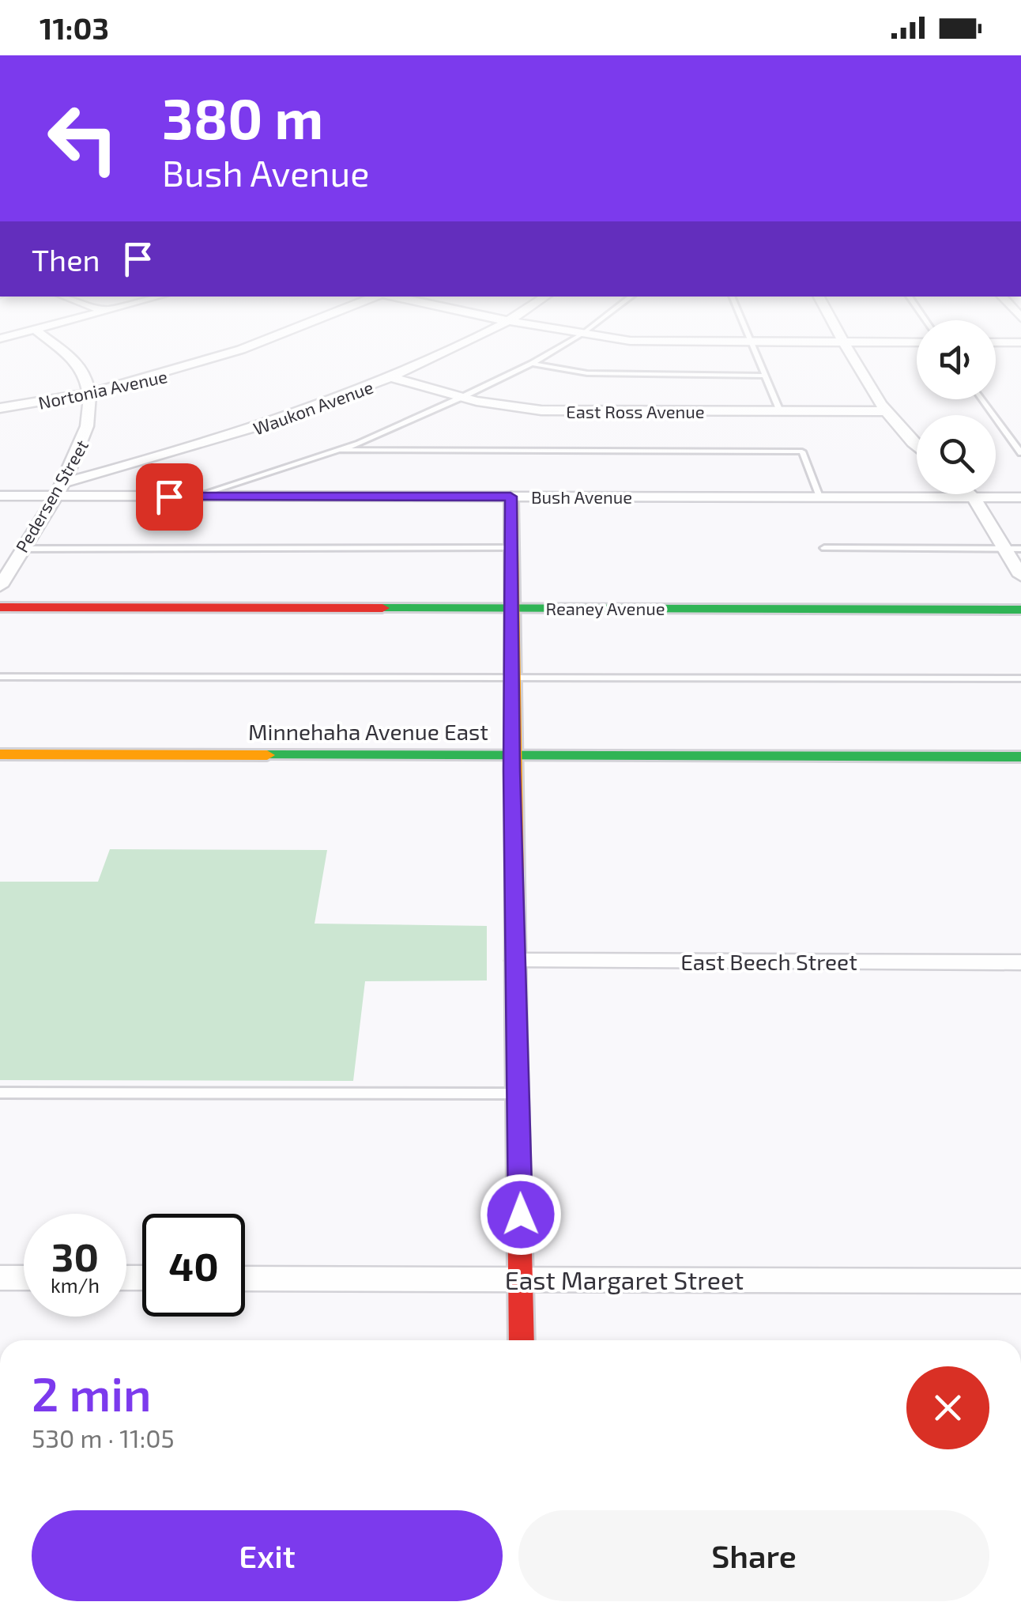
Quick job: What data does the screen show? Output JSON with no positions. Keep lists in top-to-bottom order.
{
  "streets": {
    "street": [
      "Nortonia Avenue",
      "Waukon Avenue",
      "East Ross Avenue",
      "Pedersen Street",
      "Bush Avenue",
      "Reaney Avenue",
      "Minnehaha Avenue East",
      "East Beech Street",
      "East Margaret Street"
    ]
  },
  "crossings": [
    ["Nortonia Avenue", "Pedersen Street"],
    ["Waukon Avenue", "East Ross Avenue"],
    ["Waukon Avenue", "Pedersen Street"],
    ["Waukon Avenue", "Bush Avenue"],
    ["Pedersen Street", "Bush Avenue"]
  ],
  "page": {
    "status": "11:03",
    "turn": ["380 m", "Bush Avenue"],
    "then": "Then",
    "speed": "30 km/h",
    "limit": "40",
    "heading": ["2 min", "530 m · 11:05"],
    "buttons": ["Exit", "Share"]
  }
}
